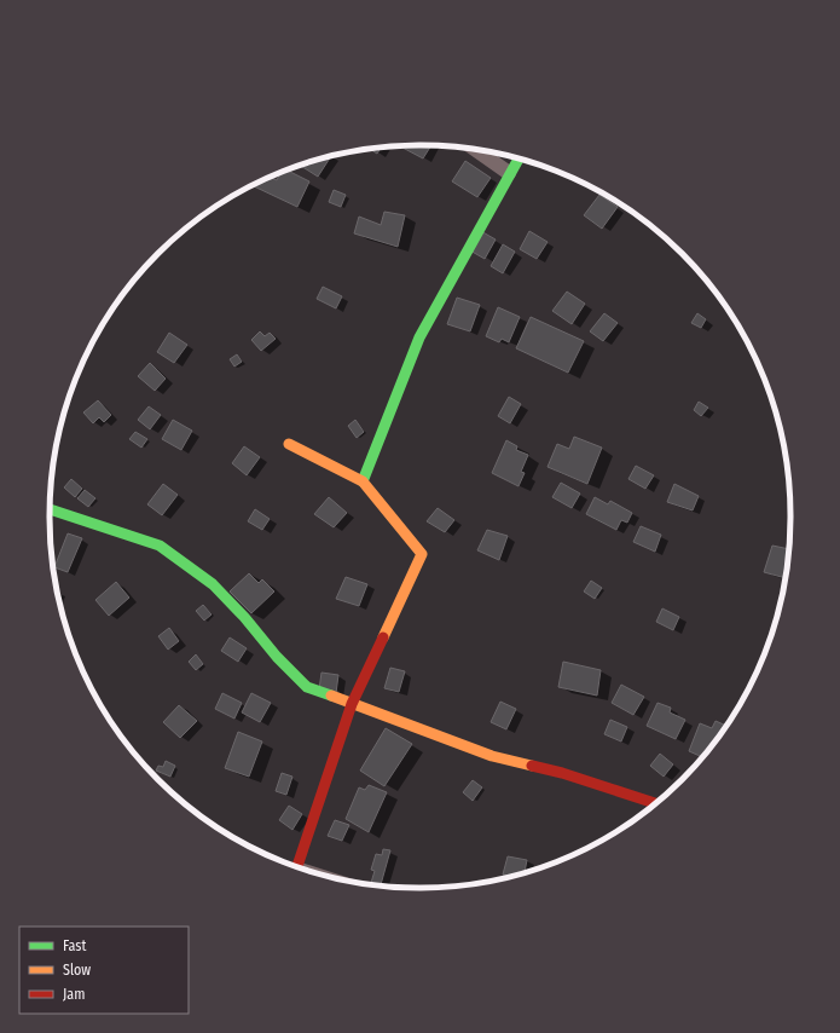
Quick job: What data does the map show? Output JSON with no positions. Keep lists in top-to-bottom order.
{
  "legend": ["Fast", "Slow", "Jam"]
}
